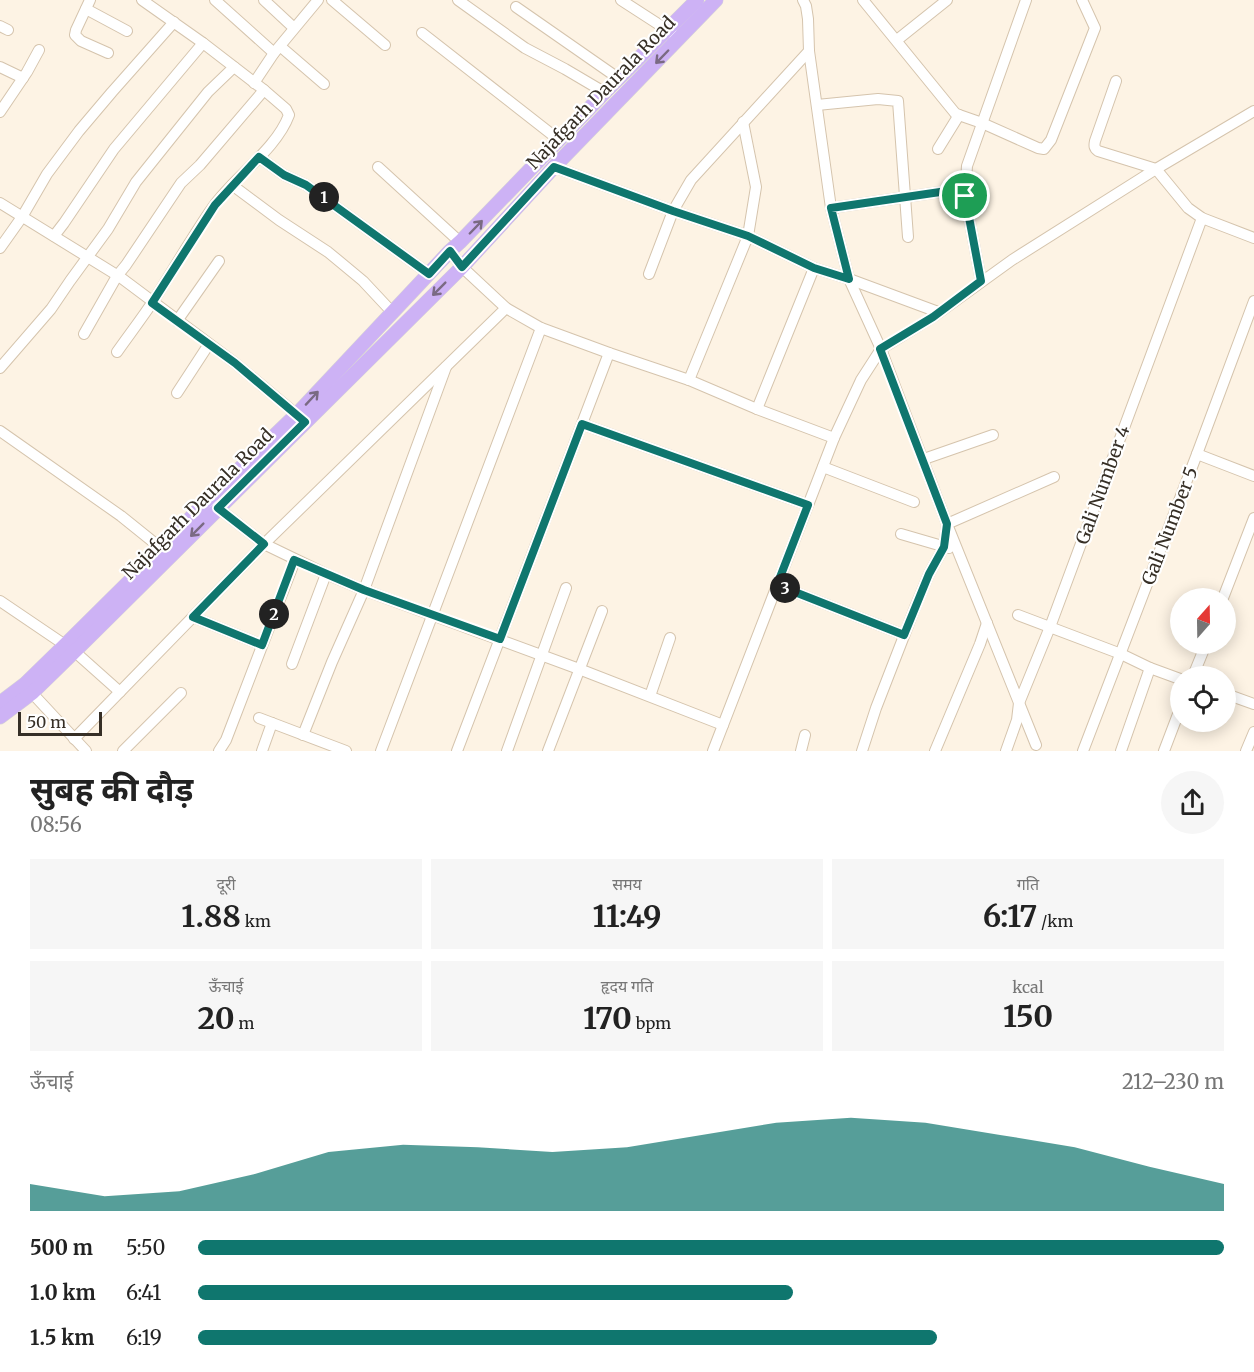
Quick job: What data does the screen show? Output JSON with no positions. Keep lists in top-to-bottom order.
{
  "streets": {
    "main road": ["Najafgarh Daurala Road"],
    "street": ["Gali Number 4", "Gali Number 5"]
  },
  "scale_bar": "50 m",
  "north": "top",
  "page": {
    "pins": ["1", "3", "2"],
    "scale": "50 m",
    "heading": ["सुबह की दौड़", "08:56"],
    "stats": [
      ["दूरी", "1.88 km"],
      ["समय", "11:49"],
      ["गति", "6:17 /km"],
      ["ऊँचाई", "20 m"],
      ["हृदय गति", "170 bpm"],
      ["kcal", "150"]
    ],
    "chart": ["ऊँचाई", "212–230 m"],
    "list": [
      {
        "name": "500 m",
        "note": "5:50"
      },
      {
        "name": "1.0 km",
        "note": "6:41"
      },
      {
        "name": "1.5 km",
        "note": "6:19"
      }
    ]
  }
}
